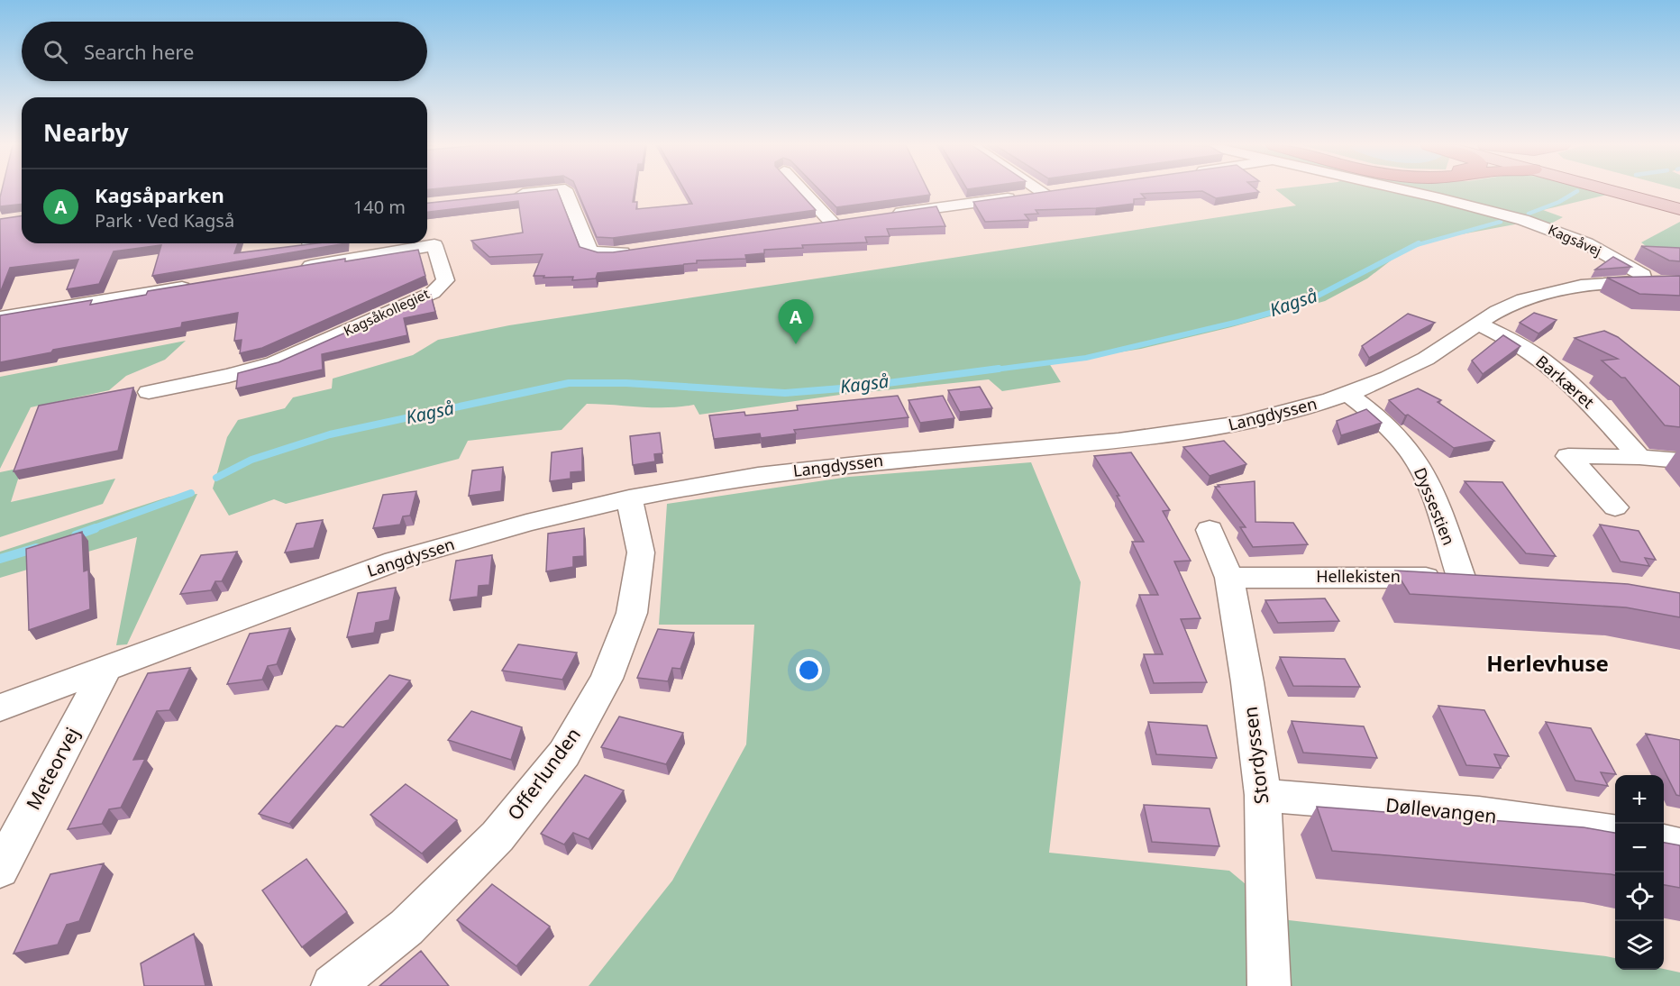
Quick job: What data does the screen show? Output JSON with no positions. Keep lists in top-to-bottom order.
{
  "streets": {
    "street": [
      "Kagsåvej",
      "Kagsåkollegiet",
      "Barkæret",
      "Langdyssen",
      "Dyssestien",
      "Hellekisten",
      "Stordyssen",
      "Meteorvej",
      "Offerlunden",
      "Døllevangen"
    ]
  },
  "crossings": [
    ["Kagsåvej", "Langdyssen"],
    ["Barkæret", "Langdyssen"],
    ["Langdyssen", "Dyssestien"],
    ["Langdyssen", "Meteorvej"],
    ["Langdyssen", "Offerlunden"],
    ["Dyssestien", "Hellekisten"],
    ["Hellekisten", "Stordyssen"],
    ["Stordyssen", "Døllevangen"]
  ],
  "districts": ["Herlevhuse"],
  "water": ["Kagså"],
  "page": {
    "search": "Search here",
    "heading": "Nearby",
    "list": [
      {
        "mark": "A",
        "name": "Kagsåparken",
        "note": "Park · Ved Kagså",
        "value": "140 m"
      }
    ],
    "pins": "A",
    "map_buttons": ["+", "−"]
  }
}
